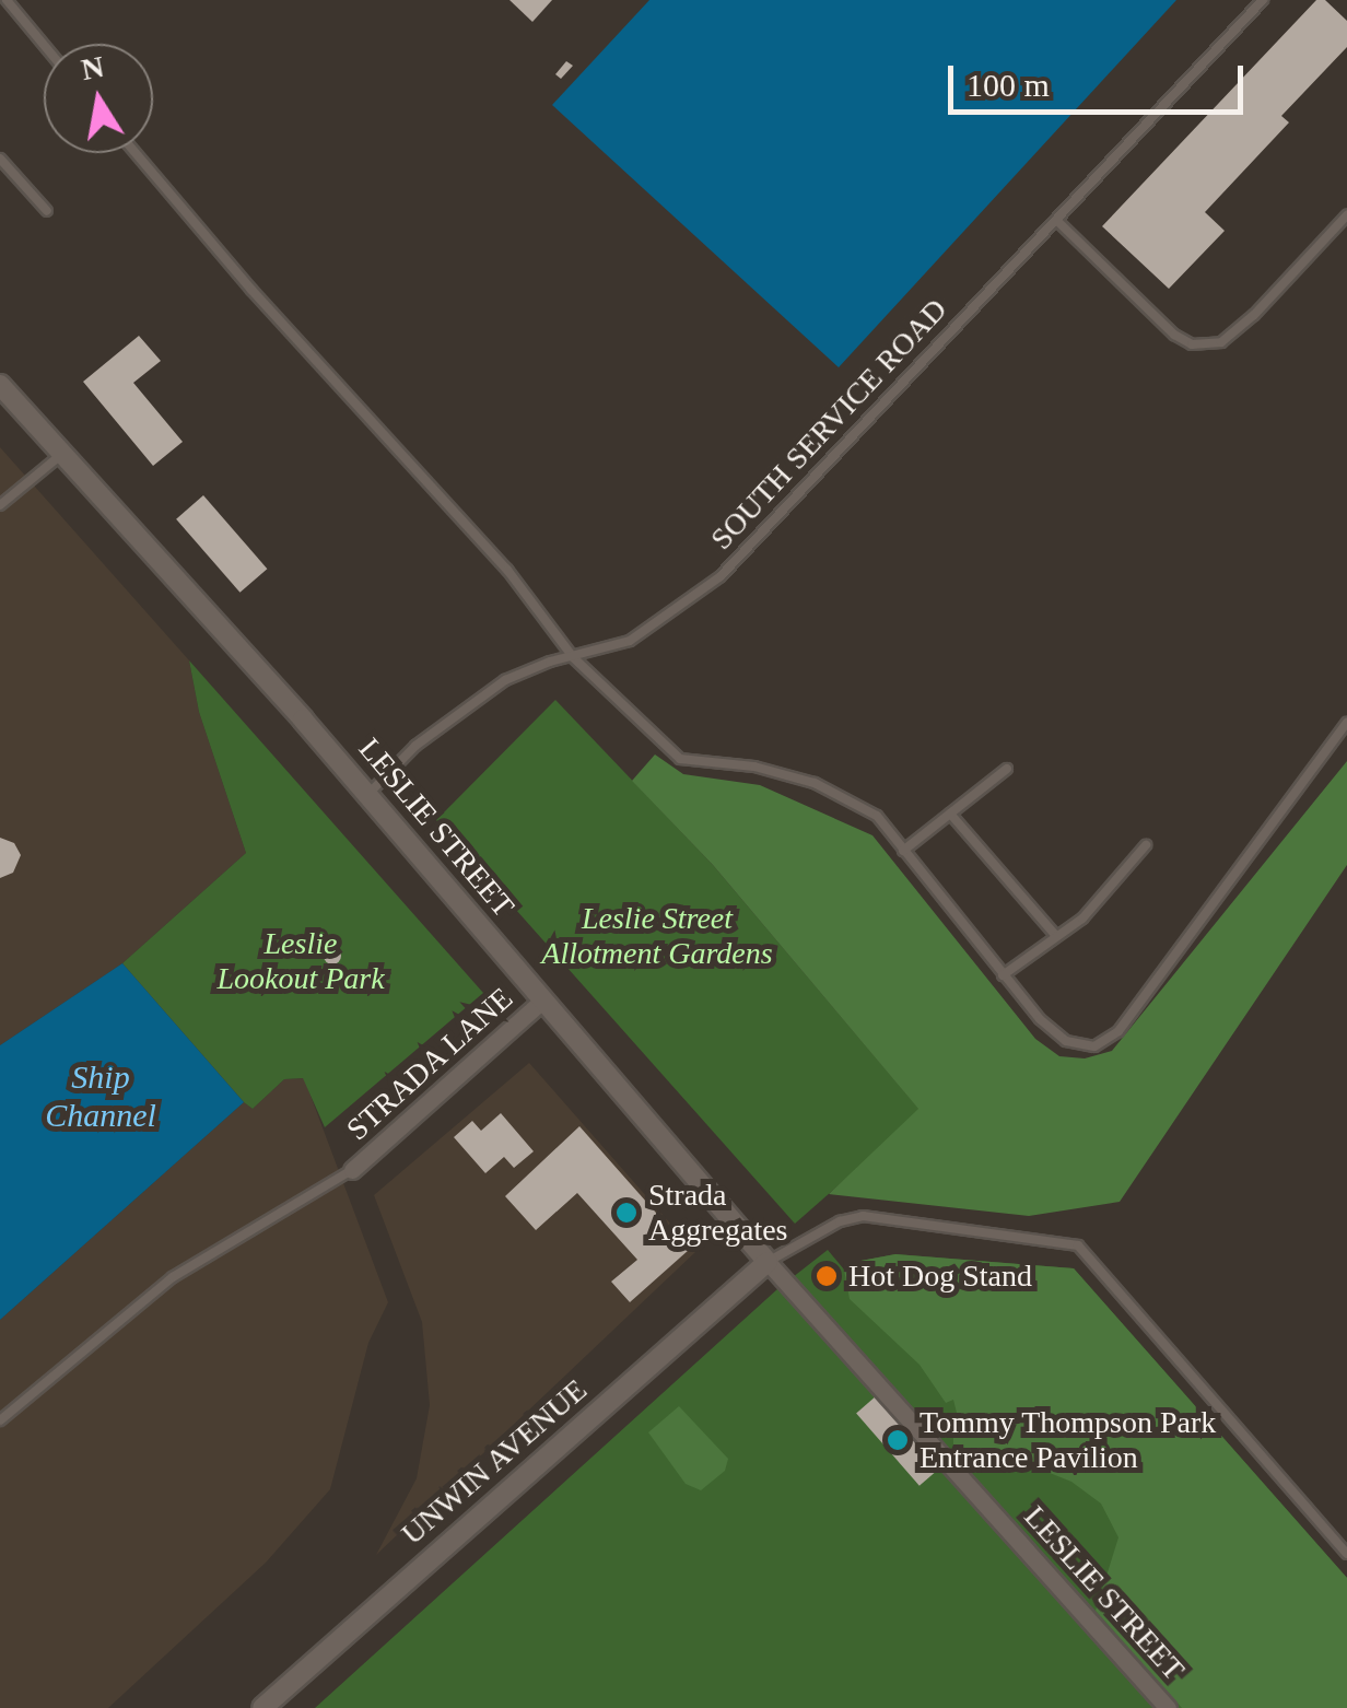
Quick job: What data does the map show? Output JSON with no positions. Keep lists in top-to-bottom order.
{
  "streets": {
    "street": ["LESLIE STREET", "STRADA LANE", "UNWIN AVENUE"],
    "lane": ["SOUTH SERVICE ROAD"]
  },
  "crossings": [
    ["SOUTH SERVICE ROAD", "LESLIE STREET"],
    ["LESLIE STREET", "STRADA LANE"],
    ["LESLIE STREET", "UNWIN AVENUE"]
  ],
  "water": ["Ship Channel"],
  "parks": ["Leslie Street Allotment Gardens", "Leslie Lookout Park"],
  "places": ["Strada Aggregates", "Hot Dog Stand", "Tommy Thompson Park Entrance Pavilion"],
  "scale_bar": "100 m",
  "north": "top"
}
